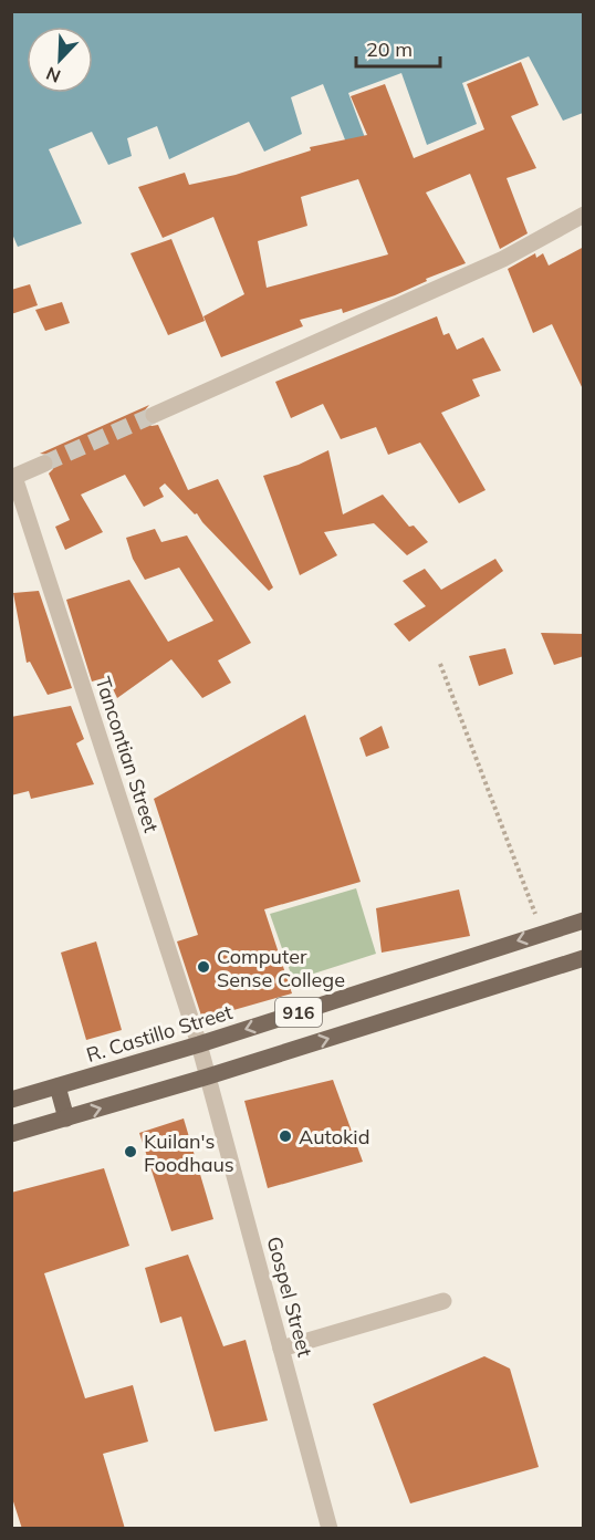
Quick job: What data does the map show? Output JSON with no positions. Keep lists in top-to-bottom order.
{
  "streets": {
    "main road": ["916", "R. Castillo Street"],
    "street": ["Tancontian Street", "Gospel Street"]
  },
  "crossings": [
    ["Tancontian Street", "916"],
    ["Tancontian Street", "R. Castillo Street"],
    ["Tancontian Street", "Gospel Street"],
    ["916", "Gospel Street"]
  ],
  "places": ["Computer Sense College", "Autokid", "Kuilan's Foodhaus"],
  "scale_bar": "20 m",
  "north": "bottom left"
}
